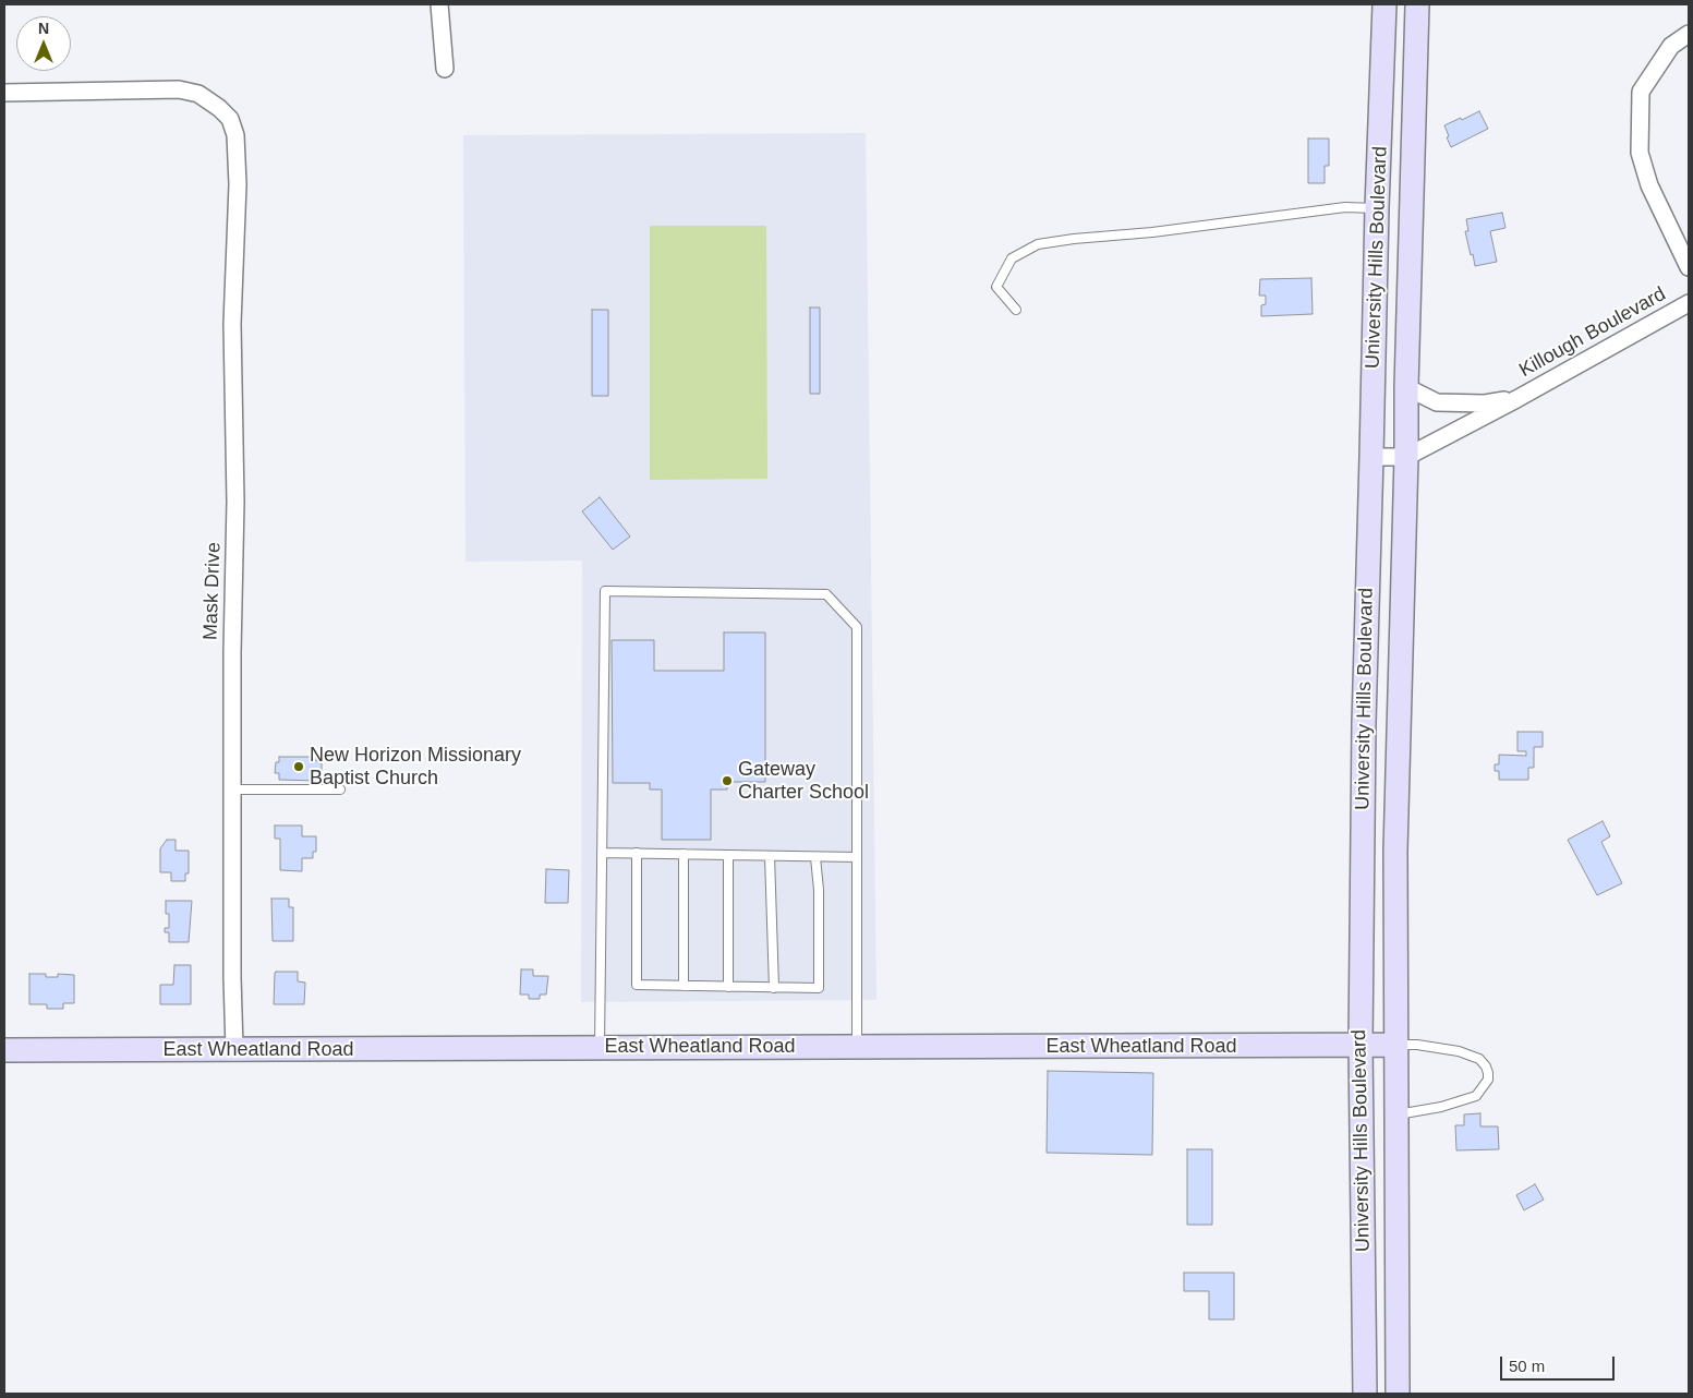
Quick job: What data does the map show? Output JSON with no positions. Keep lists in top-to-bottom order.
{
  "streets": {
    "main road": ["University Hills Boulevard", "East Wheatland Road"],
    "street": ["Killough Boulevard", "Mask Drive"]
  },
  "crossings": [
    ["University Hills Boulevard", "Killough Boulevard"],
    ["University Hills Boulevard", "East Wheatland Road"],
    ["Mask Drive", "East Wheatland Road"]
  ],
  "places": ["New Horizon Missionary Baptist Church", "Gateway Charter School"],
  "scale_bar": "50 m",
  "north": "top"
}
